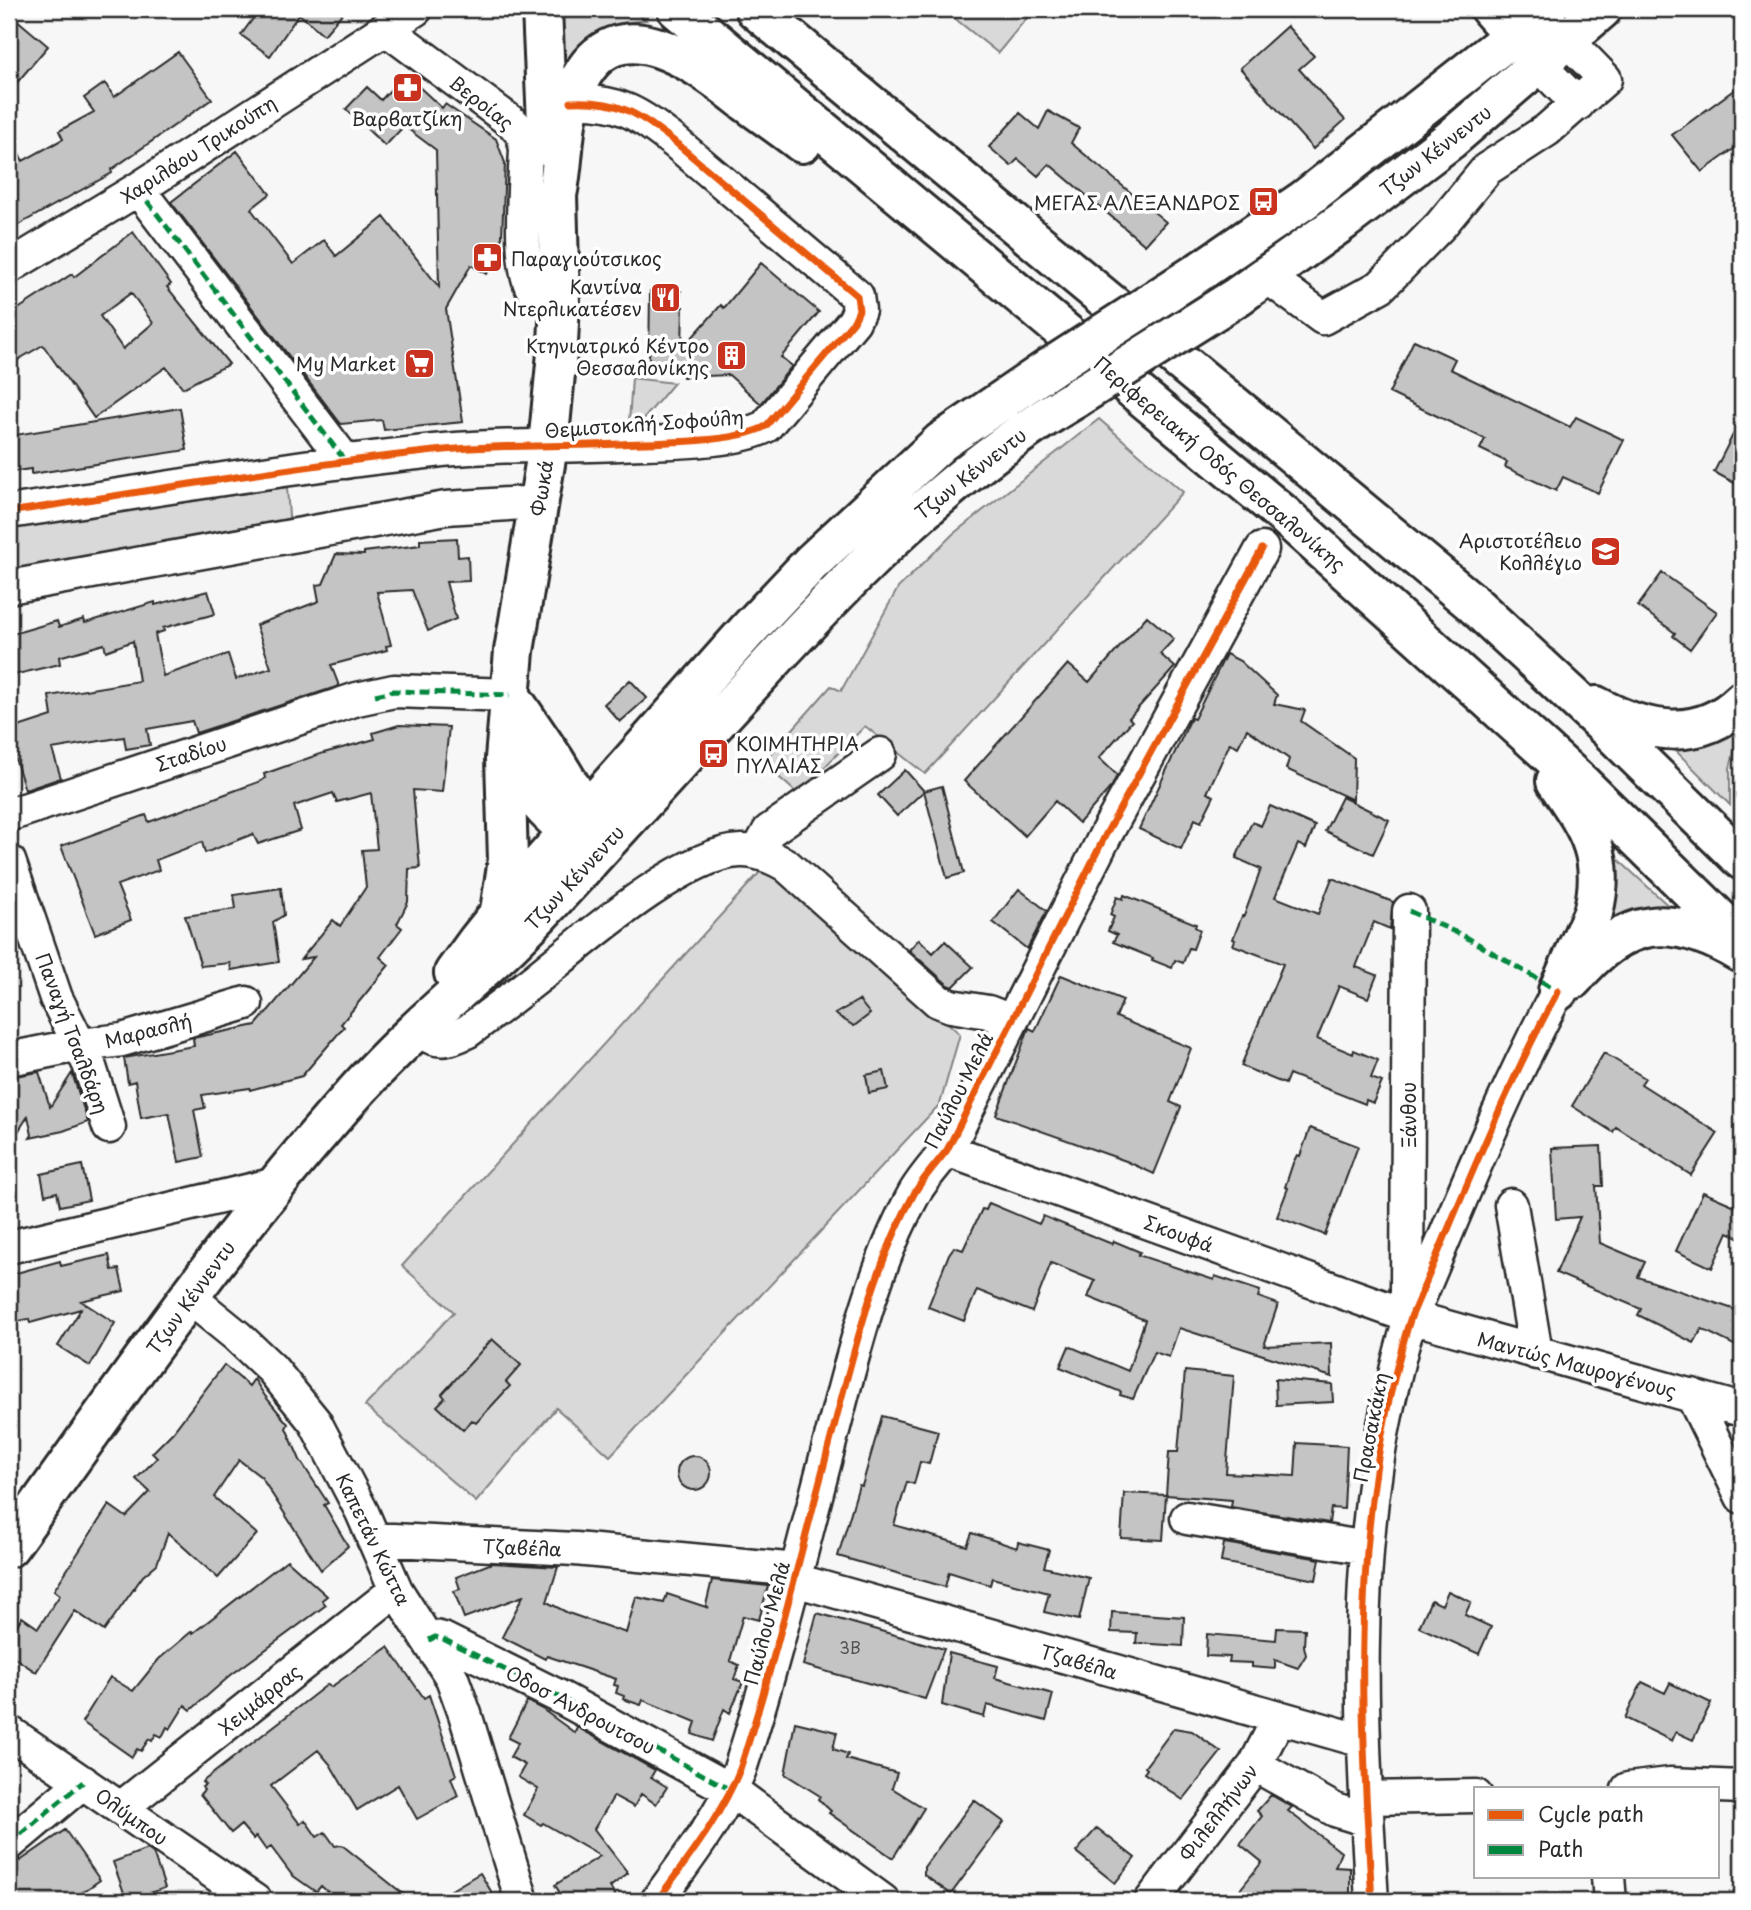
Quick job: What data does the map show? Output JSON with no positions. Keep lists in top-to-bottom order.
{
  "streets": {
    "main road": ["Τζων Κέννεντυ", "Περιφερειακή Οδός Θεσσαλονίκης", "Φωκά"],
    "street": [
      "Βεροίας",
      "Χαριλάου Τρικούπη",
      "Θεμιστοκλή Σοφούλη",
      "Σταδίου",
      "Μαρασλή",
      "Παναγή Τσαλδάρη",
      "Παύλου Μελά",
      "Ξάνθου",
      "Σκουφά",
      "Μαντώς Μαυρογένους",
      "Πρασακάκη",
      "Καπετάν Κώττα",
      "Τζαβέλα",
      "Χειμάρρας",
      "Οδοσ Ανδρουτσου",
      "Φιλελλήνων",
      "Ολύμπου"
    ]
  },
  "crossings": [
    ["Βεροίας", "Χαριλάου Τρικούπη"],
    ["Βεροίας", "Φωκά"],
    ["Τζων Κέννεντυ", "Φωκά"],
    ["Τζων Κέννεντυ", "Καπετάν Κώττα"],
    ["Θεμιστοκλή Σοφούλη", "Φωκά"],
    ["Φωκά", "Σταδίου"],
    ["Μαρασλή", "Παναγή Τσαλδάρη"],
    ["Παύλου Μελά", "Σκουφά"],
    ["Παύλου Μελά", "Τζαβέλα"],
    ["Παύλου Μελά", "Οδοσ Ανδρουτσου"],
    ["Ξάνθου", "Σκουφά"],
    ["Ξάνθου", "Μαντώς Μαυρογένους"],
    ["Ξάνθου", "Πρασακάκη"],
    ["Σκουφά", "Μαντώς Μαυρογένους"],
    ["Σκουφά", "Πρασακάκη"],
    ["Μαντώς Μαυρογένους", "Πρασακάκη"],
    ["Πρασακάκη", "Τζαβέλα"],
    ["Καπετάν Κώττα", "Τζαβέλα"],
    ["Καπετάν Κώττα", "Χειμάρρας"],
    ["Καπετάν Κώττα", "Οδοσ Ανδρουτσου"],
    ["Τζαβέλα", "Φιλελλήνων"],
    ["Χειμάρρας", "Ολύμπου"]
  ],
  "places": {
    "pharmacy": ["Βαρβατζίκη", "Παραγιούτσικος"],
    "bus stop": ["ΜΕΓΑΣ ΑΛΕΞΑΝΔΡΟΣ", "ΚΟΙΜΗΤΗΡΙΑ ΠΥΛΑΙΑΣ"],
    "restaurant": ["Καντίνα Ντερλικατέσεν"],
    "building": ["Κτηνιατρικό Κέντρο Θεσσαλονίκης"],
    "supermarket": ["My Market"],
    "school or university": ["Αριστοτέλειο Κολλέγιο"]
  },
  "house_numbers": ["3Β"],
  "legend": ["Cycle path", "Path"]
}
